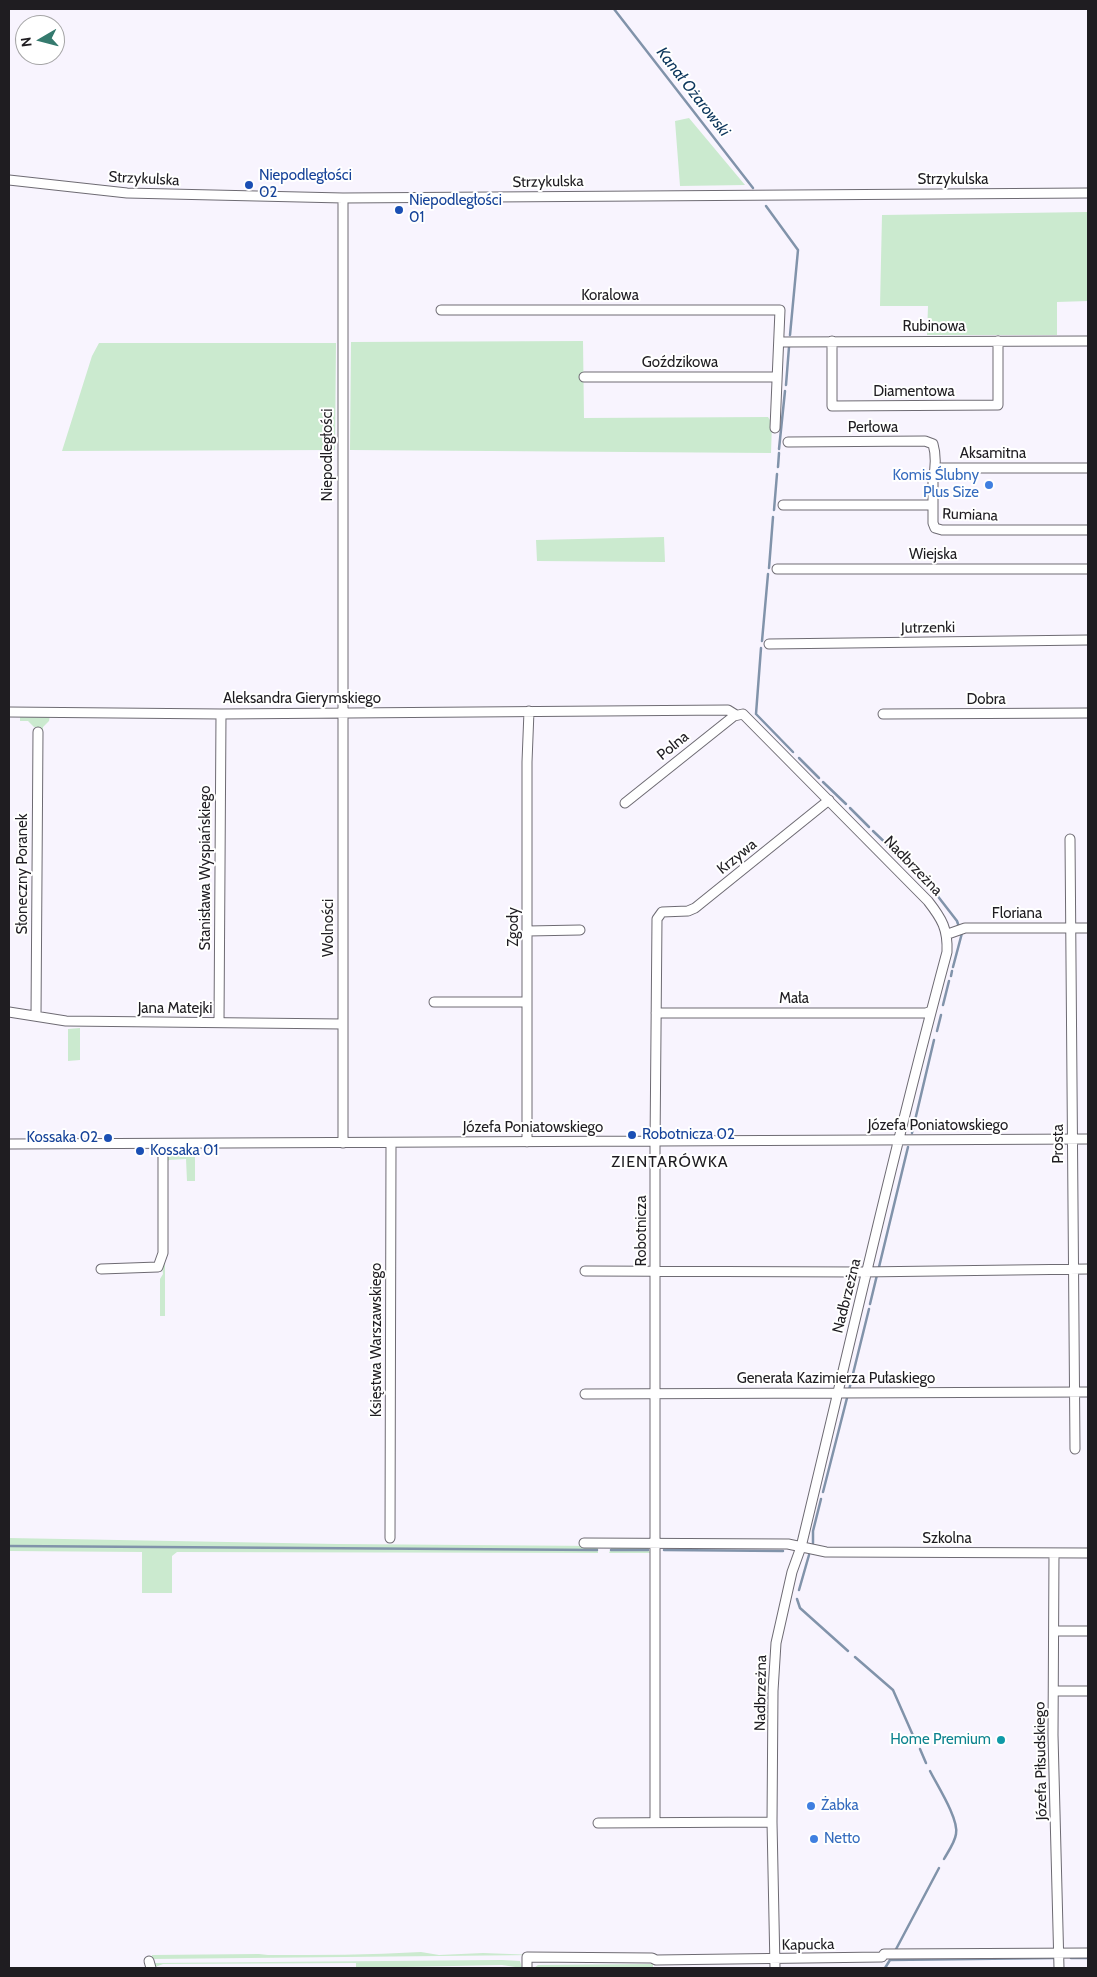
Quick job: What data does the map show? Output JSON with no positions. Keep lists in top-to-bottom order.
{
  "streets": {
    "street": [
      "Strzykulska",
      "Koralowa",
      "Rubinowa",
      "Goździkowa",
      "Diamentowa",
      "Perłowa",
      "Aksamitna",
      "Niepodległości",
      "Rumiana",
      "Wiejska",
      "Jutrzenki",
      "Aleksandra Gierymskiego",
      "Dobra",
      "Polna",
      "Krzywa",
      "Nadbrzeżna",
      "Stanisława Wyspiańskiego",
      "Słoneczny Poranek",
      "Floriana",
      "Zgody",
      "Wolności",
      "Mała",
      "Jana Matejki",
      "Józefa Poniatowskiego",
      "Prosta",
      "Robotnicza",
      "Księstwa Warszawskiego",
      "Generała Kazimierza Pułaskiego",
      "Szkolna",
      "Józefa Piłsudskiego",
      "Kapucka"
    ]
  },
  "crossings": [
    ["Strzykulska", "Niepodległości"],
    ["Koralowa", "Rubinowa"],
    ["Rubinowa", "Diamentowa"],
    ["Perłowa", "Aksamitna"],
    ["Niepodległości", "Aleksandra Gierymskiego"],
    ["Niepodległości", "Wolności"],
    ["Aleksandra Gierymskiego", "Polna"],
    ["Aleksandra Gierymskiego", "Nadbrzeżna"],
    ["Aleksandra Gierymskiego", "Stanisława Wyspiańskiego"],
    ["Aleksandra Gierymskiego", "Zgody"],
    ["Aleksandra Gierymskiego", "Wolności"],
    ["Polna", "Nadbrzeżna"],
    ["Krzywa", "Nadbrzeżna"],
    ["Krzywa", "Robotnicza"],
    ["Nadbrzeżna", "Floriana"],
    ["Nadbrzeżna", "Mała"],
    ["Nadbrzeżna", "Józefa Poniatowskiego"],
    ["Nadbrzeżna", "Generała Kazimierza Pułaskiego"],
    ["Nadbrzeżna", "Szkolna"],
    ["Nadbrzeżna", "Kapucka"],
    ["Stanisława Wyspiańskiego", "Jana Matejki"],
    ["Słoneczny Poranek", "Jana Matejki"],
    ["Floriana", "Prosta"],
    ["Zgody", "Józefa Poniatowskiego"],
    ["Wolności", "Jana Matejki"],
    ["Wolności", "Józefa Poniatowskiego"],
    ["Mała", "Robotnicza"],
    ["Józefa Poniatowskiego", "Prosta"],
    ["Józefa Poniatowskiego", "Robotnicza"],
    ["Józefa Poniatowskiego", "Księstwa Warszawskiego"],
    ["Prosta", "Generała Kazimierza Pułaskiego"],
    ["Robotnicza", "Generała Kazimierza Pułaskiego"],
    ["Robotnicza", "Szkolna"],
    ["Szkolna", "Józefa Piłsudskiego"],
    ["Józefa Piłsudskiego", "Kapucka"]
  ],
  "districts": ["ZIENTARÓWKA"],
  "water": ["Kanał Ożarowski"],
  "places": [
    "Niepodległości 02",
    "Niepodległości 01",
    "Komis Ślubny Plus Size",
    "Robotnicza 02",
    "Kossaka 02",
    "Kossaka 01",
    "Home Premium",
    "Żabka",
    "Netto"
  ],
  "north": "left"
}
